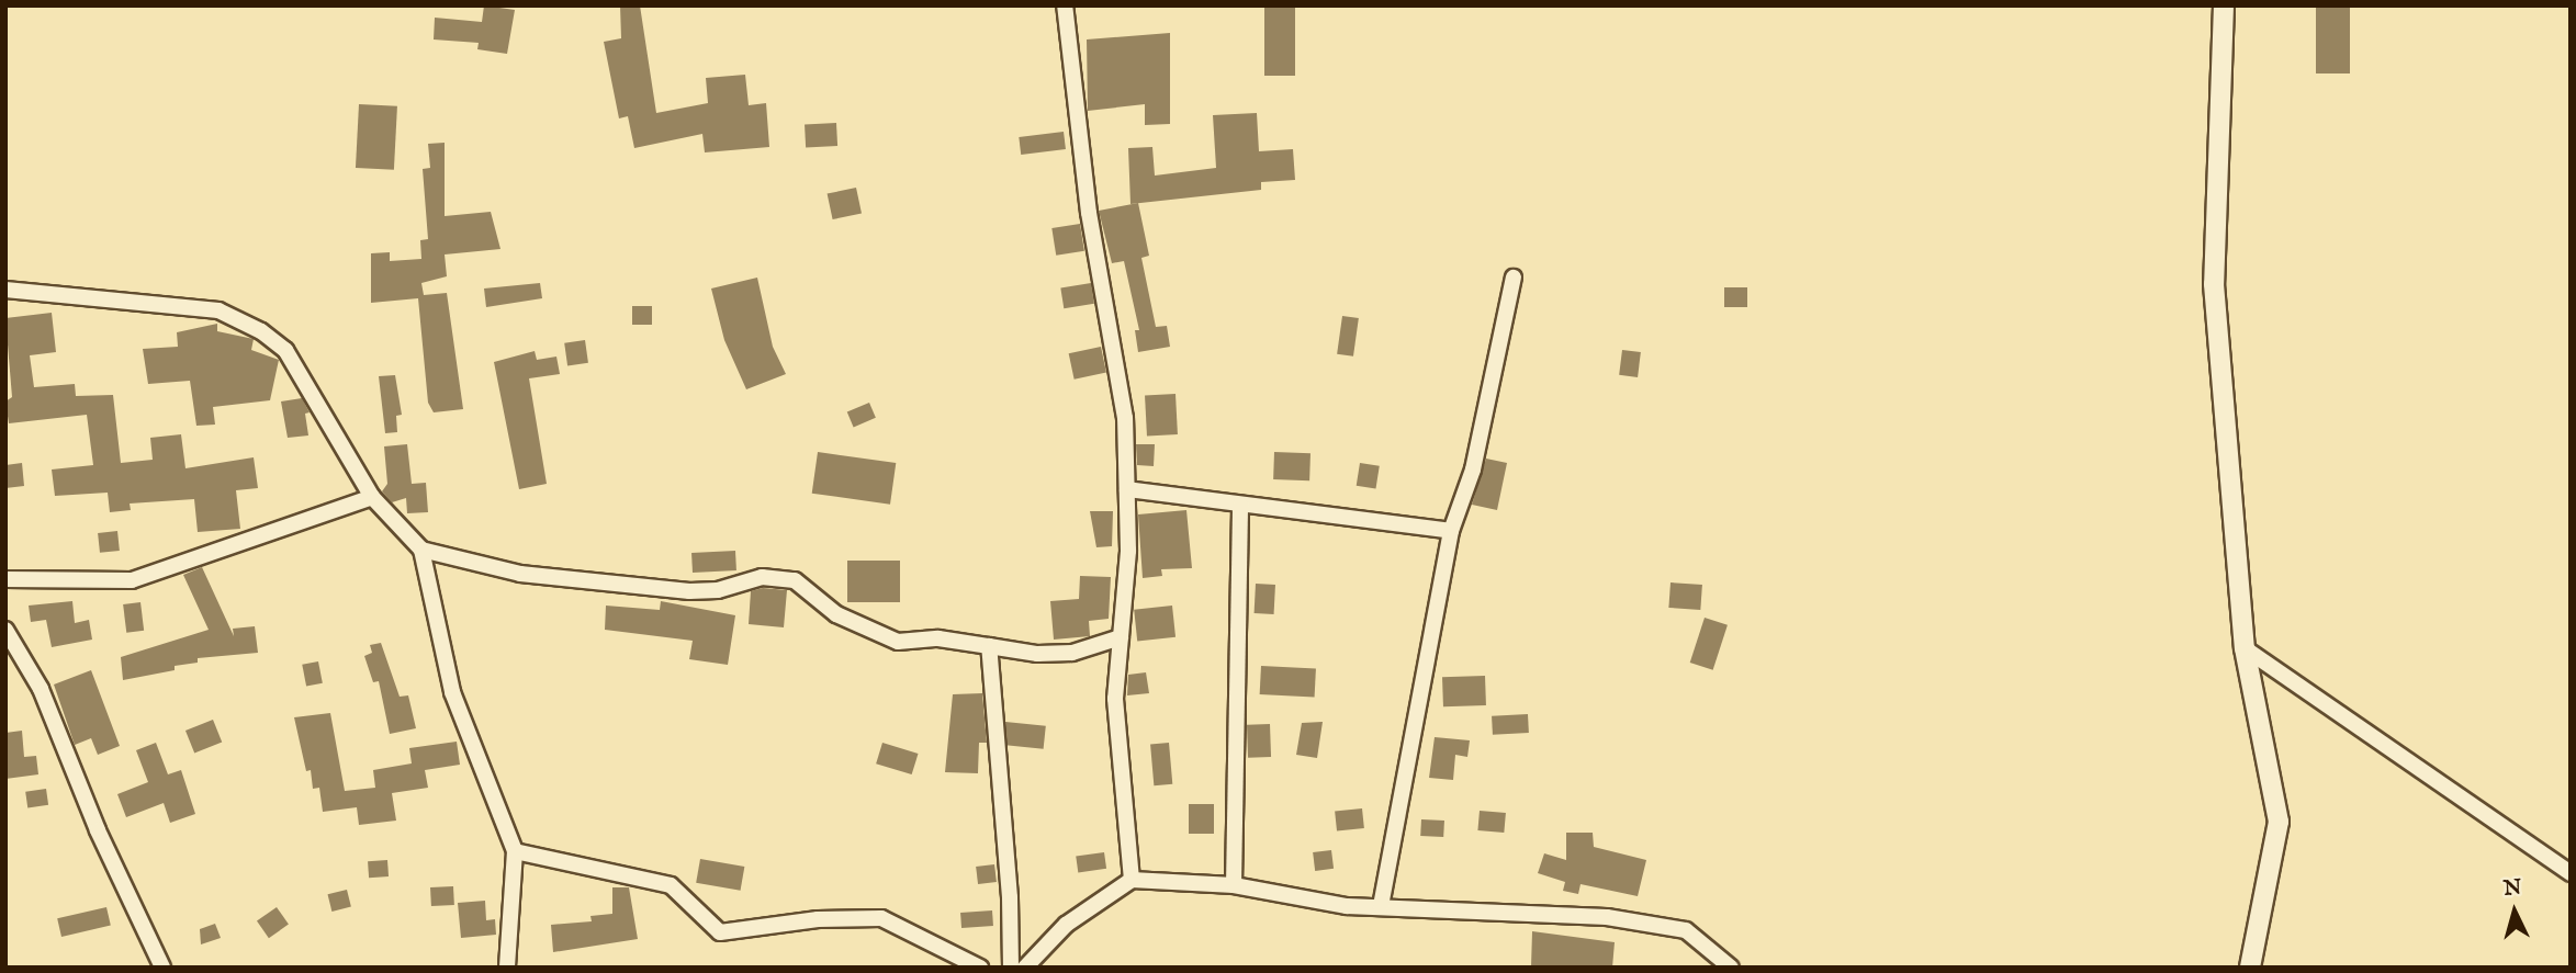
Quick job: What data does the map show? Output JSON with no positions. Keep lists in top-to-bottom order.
{
  "north": "top"
}
